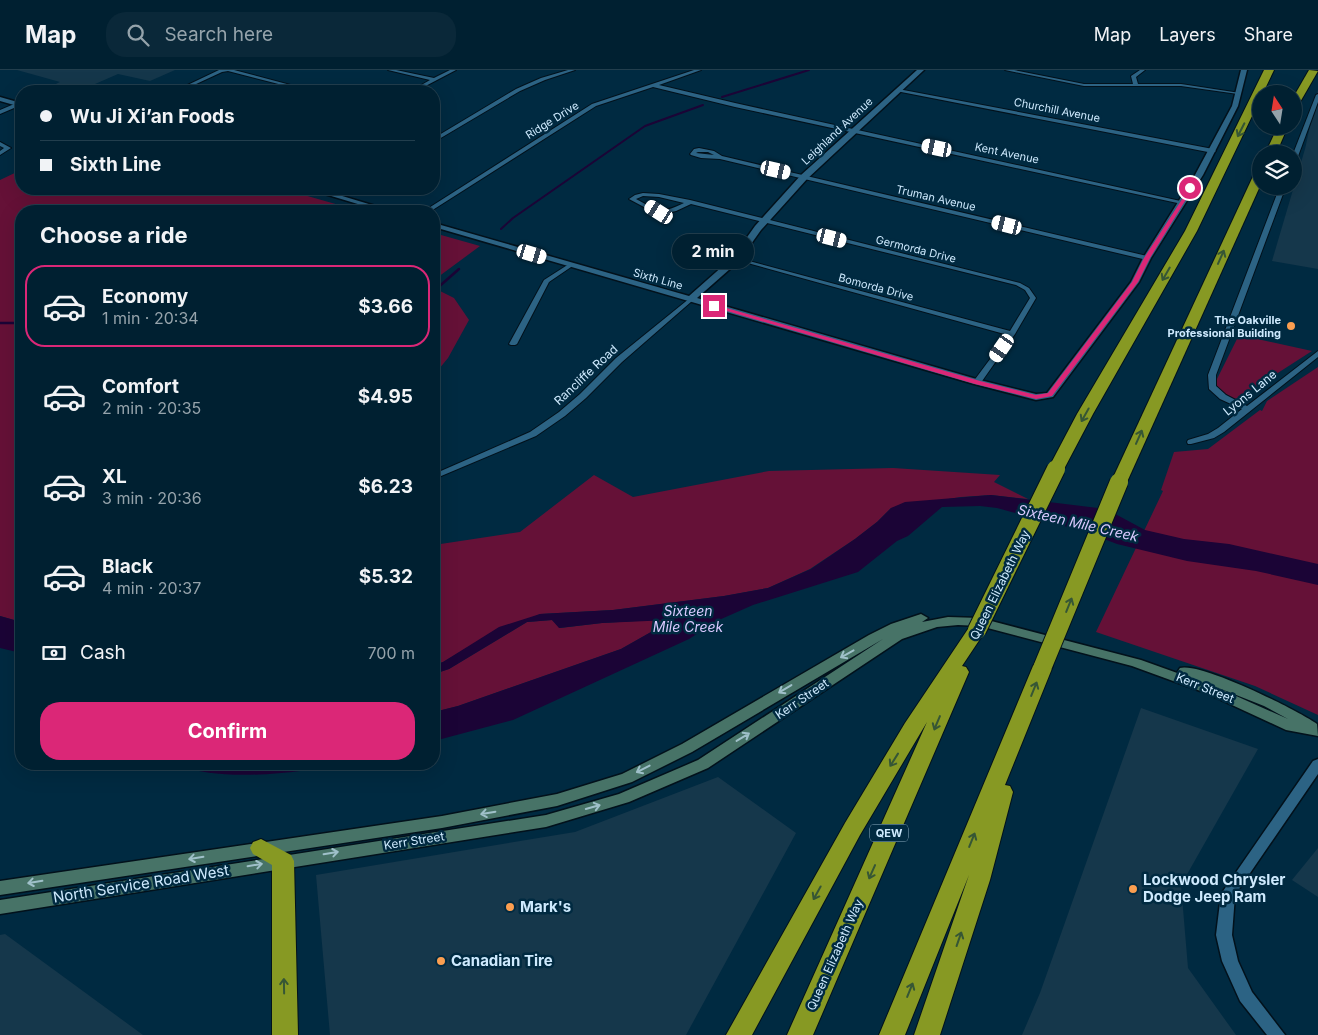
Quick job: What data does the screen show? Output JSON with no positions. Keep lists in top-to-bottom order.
{
  "streets": {
    "highway": ["Queen Elizabeth Way", "QEW"],
    "main road": ["Kerr Street", "North Service Road West"],
    "street": [
      "Churchill Avenue",
      "Ridge Drive",
      "Leighland Avenue",
      "Kent Avenue",
      "Truman Avenue",
      "Germorda Drive",
      "Sixth Line",
      "Bomorda Drive",
      "Rancliffe Road",
      "Lyons Lane"
    ]
  },
  "crossings": [
    ["Churchill Avenue", "Leighland Avenue"],
    ["Ridge Drive", "Kent Avenue"],
    ["Leighland Avenue", "Kent Avenue"],
    ["Leighland Avenue", "Truman Avenue"],
    ["Leighland Avenue", "Germorda Drive"],
    ["Leighland Avenue", "Sixth Line"],
    ["Leighland Avenue", "Bomorda Drive"],
    ["Leighland Avenue", "Rancliffe Road"],
    ["Truman Avenue", "Sixth Line"],
    ["Germorda Drive", "Sixth Line"],
    ["Germorda Drive", "Bomorda Drive"],
    ["Sixth Line", "Rancliffe Road"],
    ["Kerr Street", "North Service Road West"]
  ],
  "water": ["Sixteen Mile Creek"],
  "places": [
    "The Oakville Professional Building",
    "Lockwood Chrysler Dodge Jeep Ram",
    "Mark's",
    "Canadian Tire"
  ],
  "north": "top",
  "page": {
    "header": "Map",
    "search": "Search here",
    "nav": ["Map", "Layers", "Share"],
    "banner": ["Wu Ji Xi’an Foods", "Sixth Line"],
    "heading": "Choose a ride",
    "bubble": "2 min",
    "list": [
      {
        "name": "Economy",
        "note": "1 min · 20:34",
        "value": "$3.66"
      },
      {
        "name": "Comfort",
        "note": "2 min · 20:35",
        "value": "$4.95"
      },
      {
        "name": "XL",
        "note": "3 min · 20:36",
        "value": "$6.23"
      },
      {
        "name": "Black",
        "note": "4 min · 20:37",
        "value": "$5.32"
      }
    ],
    "pay": ["Cash", "700 m"],
    "buttons": "Confirm"
  }
}
